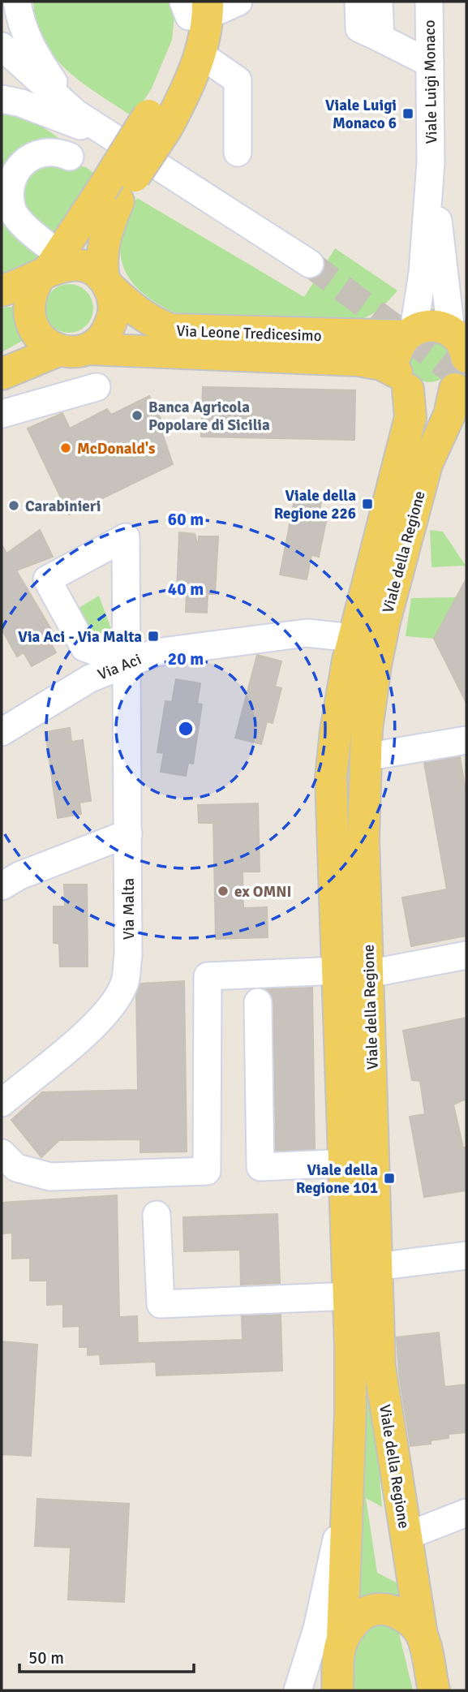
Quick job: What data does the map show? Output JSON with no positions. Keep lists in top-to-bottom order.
{
  "streets": {
    "main road": ["Via Leone Tredicesimo", "Viale della Regione"],
    "street": ["Viale Luigi Monaco", "Via Aci", "Via Malta"]
  },
  "crossings": [
    ["Via Leone Tredicesimo", "Viale della Regione"],
    ["Viale della Regione", "Via Aci"],
    ["Via Aci", "Via Malta"]
  ],
  "places": {
    "transit": [
      "Viale Luigi Monaco 6",
      "Viale della Regione 226",
      "Via Aci - Via Malta",
      "Viale della Regione 101"
    ],
    "other": [
      "Banca Agricola Popolare di Sicilia",
      "McDonald's",
      "Carabinieri",
      "ex OMNI"
    ]
  },
  "scale_bar": "50 m",
  "rings": ["60 m", "40 m", "20 m"]
}
